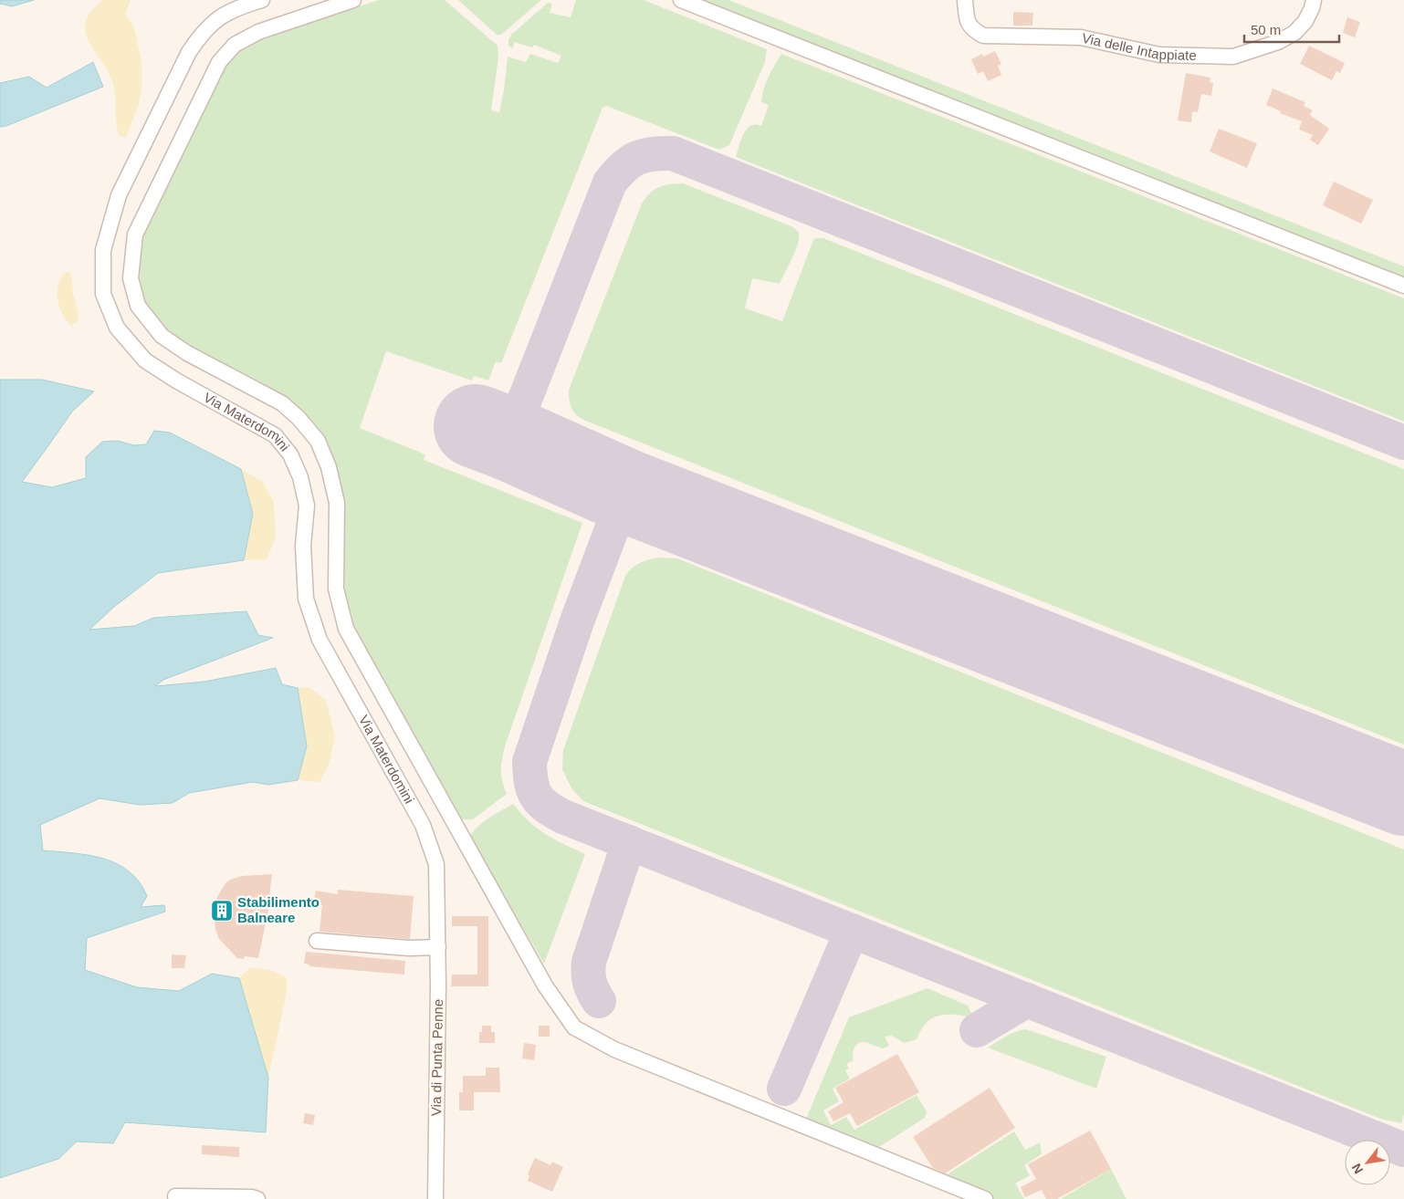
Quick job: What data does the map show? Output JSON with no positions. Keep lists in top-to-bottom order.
{
  "streets": {
    "street": ["Via delle Intappiate", "Via Materdomini", "Via di Punta Penne"]
  },
  "crossings": [
    ["Via Materdomini", "Via di Punta Penne"]
  ],
  "places": {
    "building": ["Stabilimento Balneare"]
  },
  "scale_bar": "50 m",
  "north": "bottom left"
}
